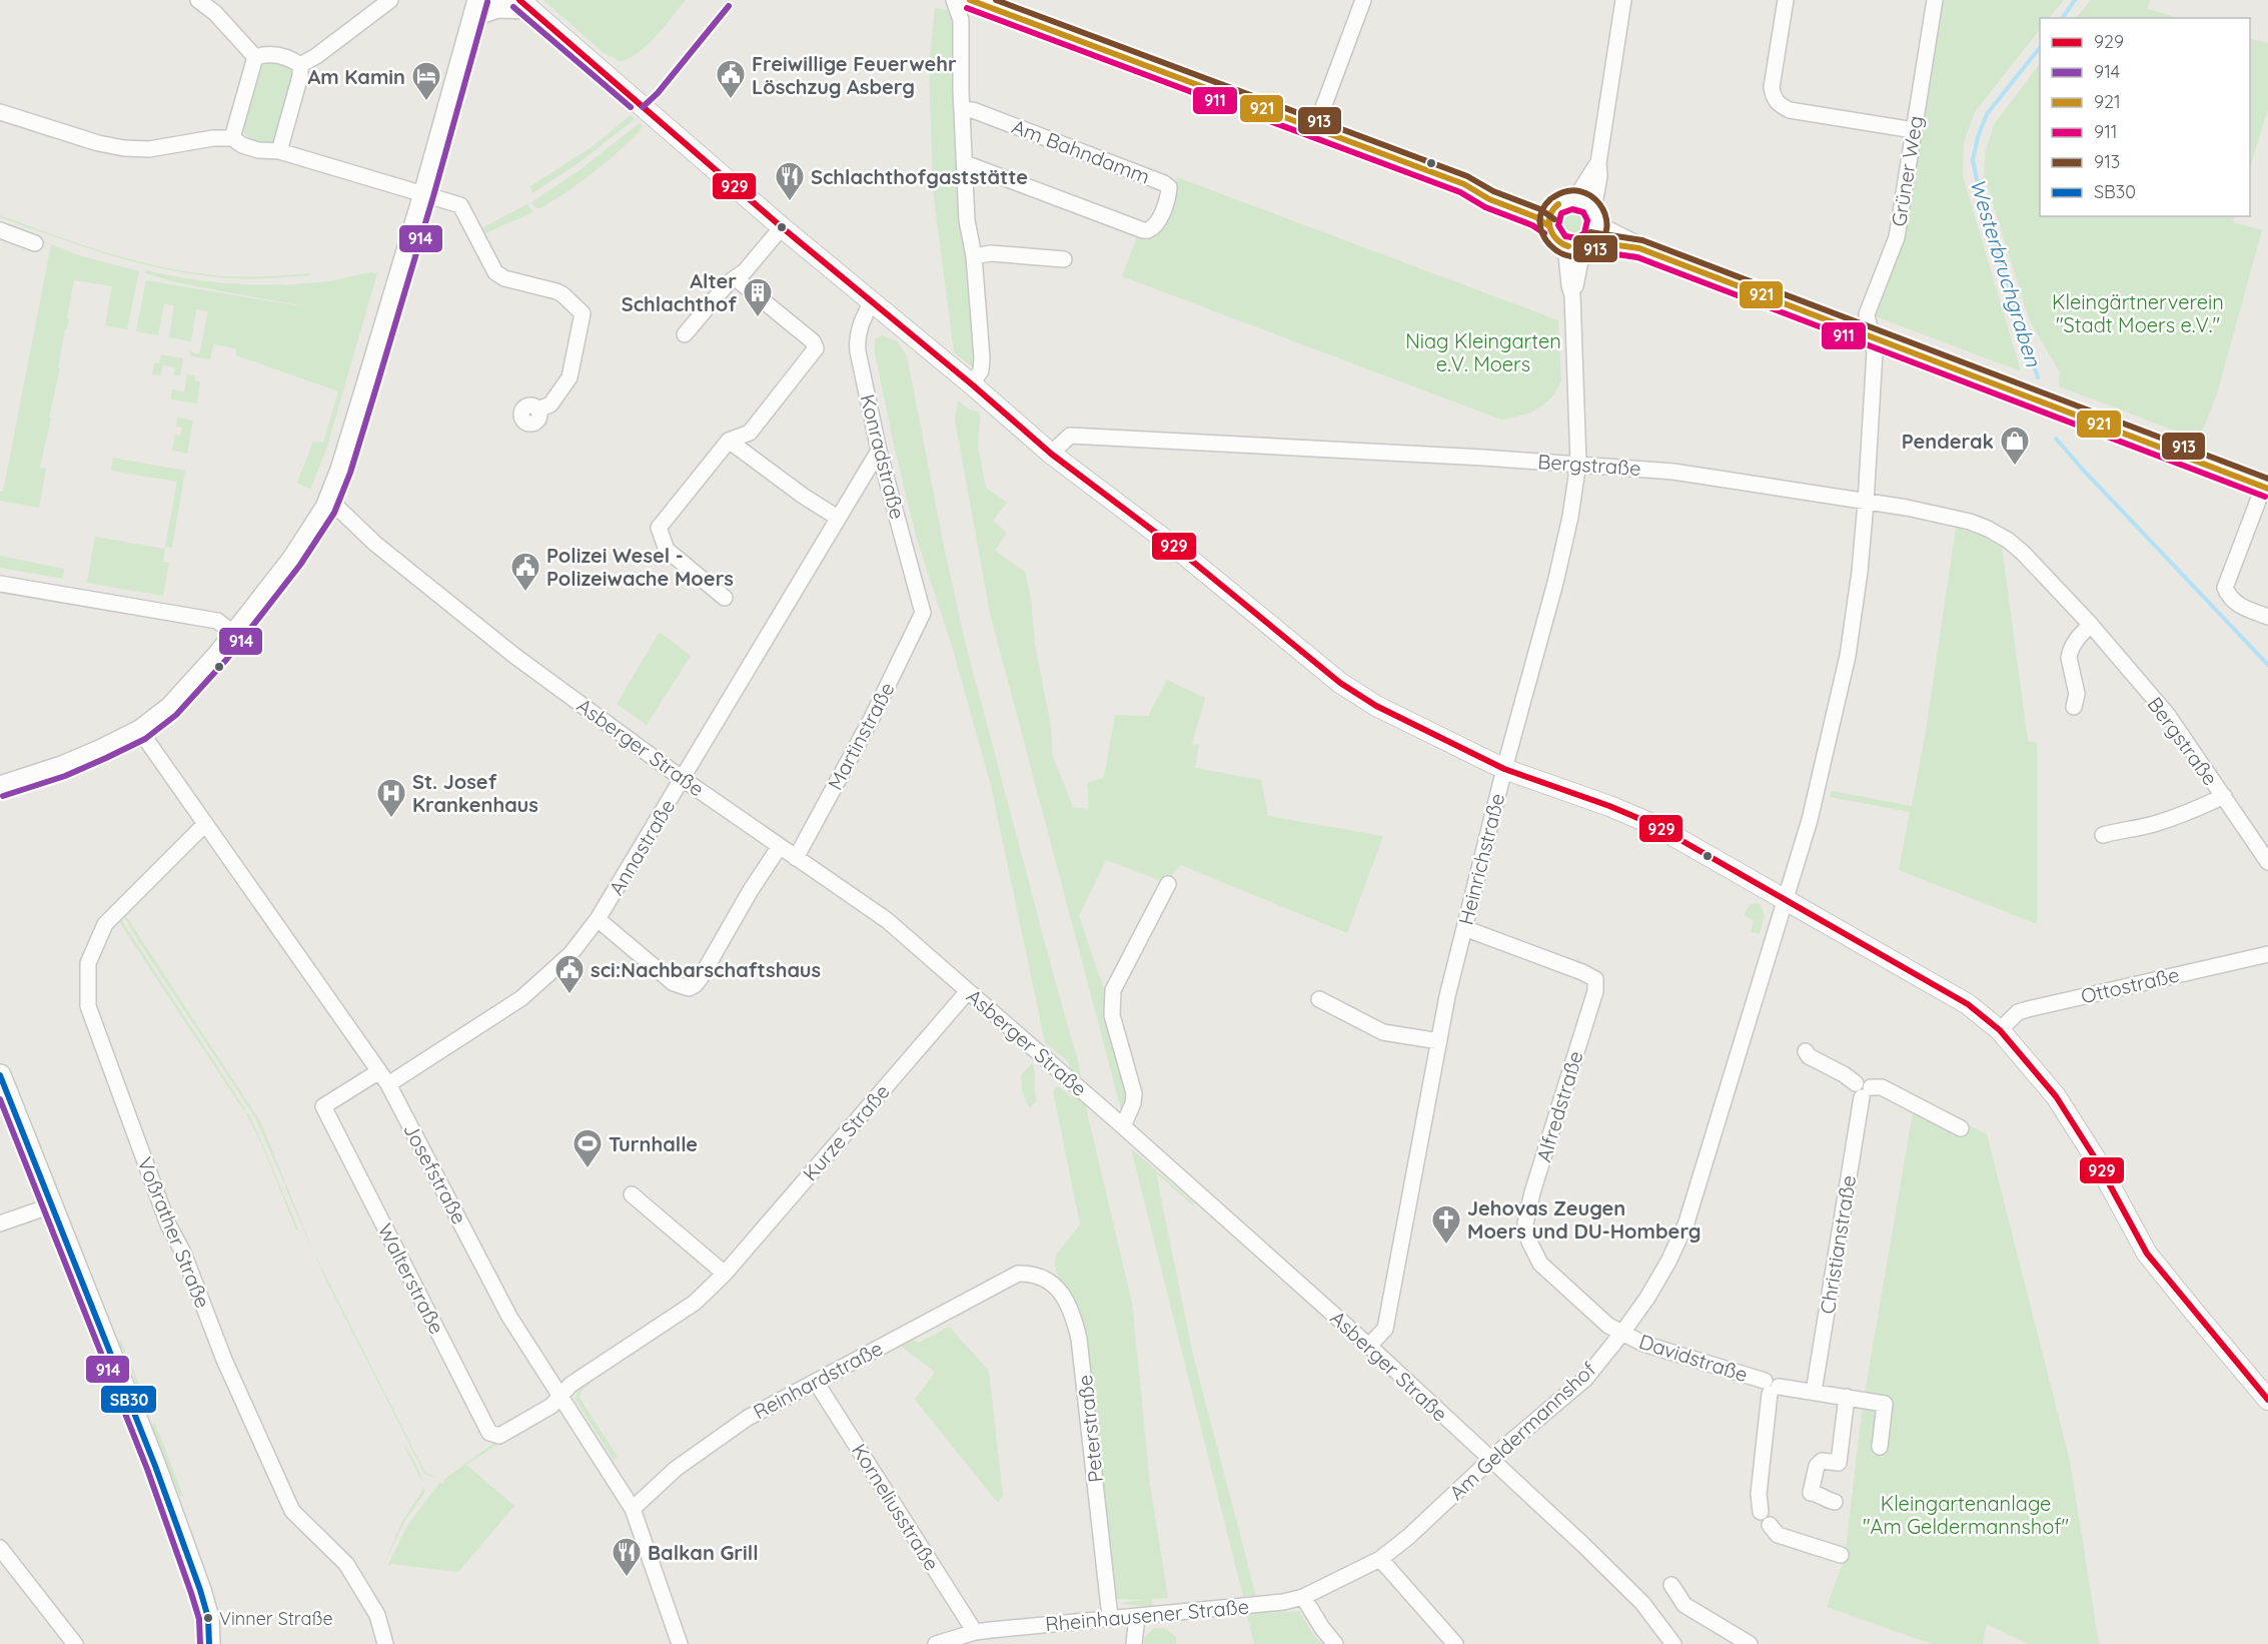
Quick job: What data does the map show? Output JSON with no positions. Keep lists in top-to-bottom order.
{
  "streets": {
    "street": [
      "Am Bahndamm",
      "Grüner Weg",
      "Konradstraße",
      "Bergstraße",
      "Martinstraße",
      "Asberger Straße",
      "Annastraße",
      "Heinrichstraße",
      "Ottostraße",
      "Alfredstraße",
      "Kurze Straße",
      "Josefstraße",
      "Voßrather Straße",
      "Christianstraße",
      "Walterstraße",
      "Davidstraße",
      "Reinhardstraße",
      "Peterstraße",
      "Am Geldermannshof",
      "Korneliusstraße",
      "Rheinhausener Straße"
    ]
  },
  "crossings": [
    ["Grüner Weg", "Am Geldermannshof"],
    ["Konradstraße", "Martinstraße"],
    ["Konradstraße", "Annastraße"],
    ["Bergstraße", "Heinrichstraße"],
    ["Bergstraße", "Am Geldermannshof"],
    ["Martinstraße", "Asberger Straße"],
    ["Asberger Straße", "Annastraße"],
    ["Asberger Straße", "Heinrichstraße"],
    ["Asberger Straße", "Kurze Straße"],
    ["Asberger Straße", "Am Geldermannshof"],
    ["Annastraße", "Josefstraße"],
    ["Heinrichstraße", "Alfredstraße"],
    ["Alfredstraße", "Davidstraße"],
    ["Alfredstraße", "Am Geldermannshof"],
    ["Kurze Straße", "Josefstraße"],
    ["Kurze Straße", "Walterstraße"],
    ["Josefstraße", "Voßrather Straße"],
    ["Josefstraße", "Walterstraße"],
    ["Josefstraße", "Reinhardstraße"],
    ["Christianstraße", "Davidstraße"],
    ["Davidstraße", "Am Geldermannshof"],
    ["Reinhardstraße", "Peterstraße"],
    ["Reinhardstraße", "Korneliusstraße"],
    ["Peterstraße", "Rheinhausener Straße"],
    ["Am Geldermannshof", "Rheinhausener Straße"],
    ["Korneliusstraße", "Rheinhausener Straße"]
  ],
  "water": ["Westerbruchgraben"],
  "parks": ["Kleingärtnerverein \"Stadt Moers e.V.\"", "Niag Kleingarten e.V. Moers", "Kleingartenanlage \"Am Geldermannshof\""],
  "places": {
    "public building": ["Freiwillige Feuerwehr Löschzug Asberg", "Polizei Wesel - Polizeiwache Moers", "sci:Nachbarschaftshaus"],
    "hotel": ["Am Kamin"],
    "restaurant": ["Schlachthofgaststätte", "Balkan Grill"],
    "building": ["Alter Schlachthof"],
    "shop": ["Penderak"],
    "hospital": ["St. Josef Krankenhaus"],
    "sports": ["Turnhalle"],
    "church": ["Jehovas Zeugen Moers und DU-Homberg"],
    "other": ["Vinner Straße"]
  },
  "lines": [
    "transit line 929",
    "transit line 921",
    "transit line 913",
    "transit line 914",
    "transit line 911",
    "transit line SB30"
  ],
  "legend": [
    "929",
    "914",
    "921",
    "911",
    "913",
    "SB30"
  ]
}
